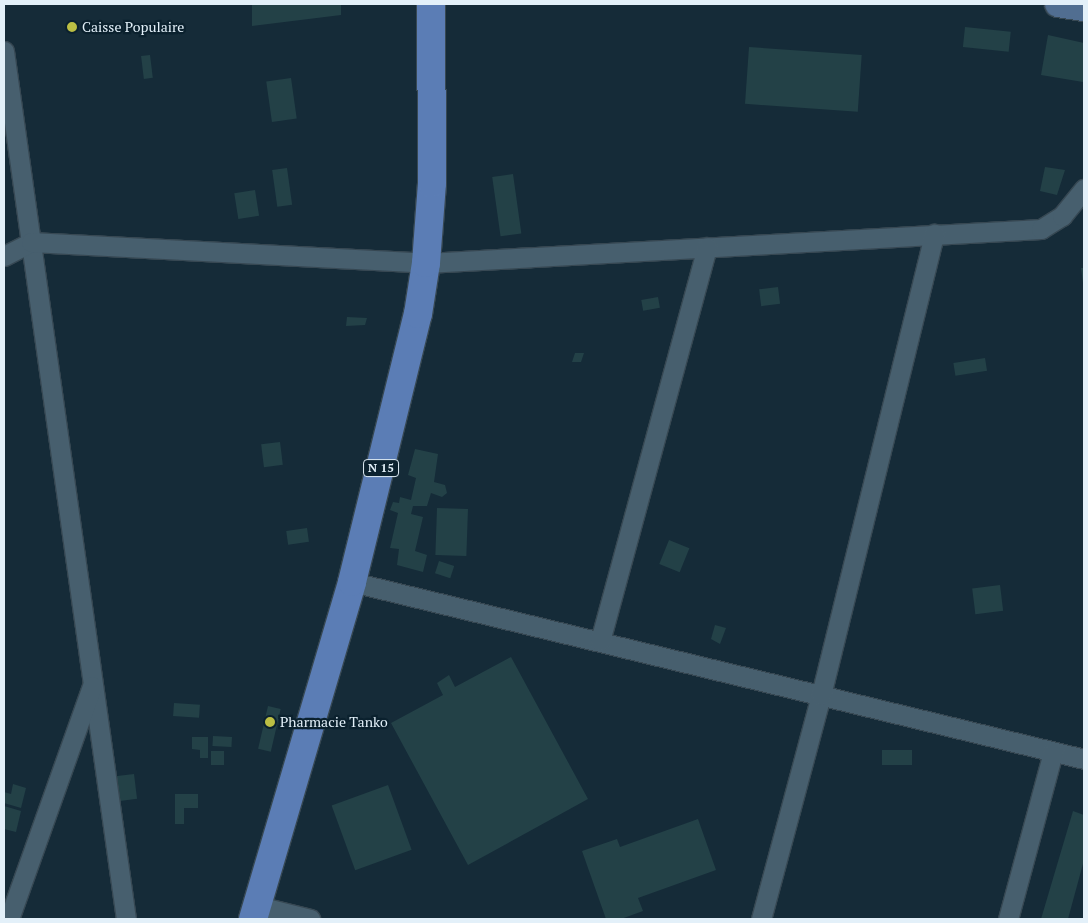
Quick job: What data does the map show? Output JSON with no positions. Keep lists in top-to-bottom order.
{
  "streets": {
    "main road": ["N 15"]
  },
  "places": ["Caisse Populaire", "Pharmacie Tanko"]
}
